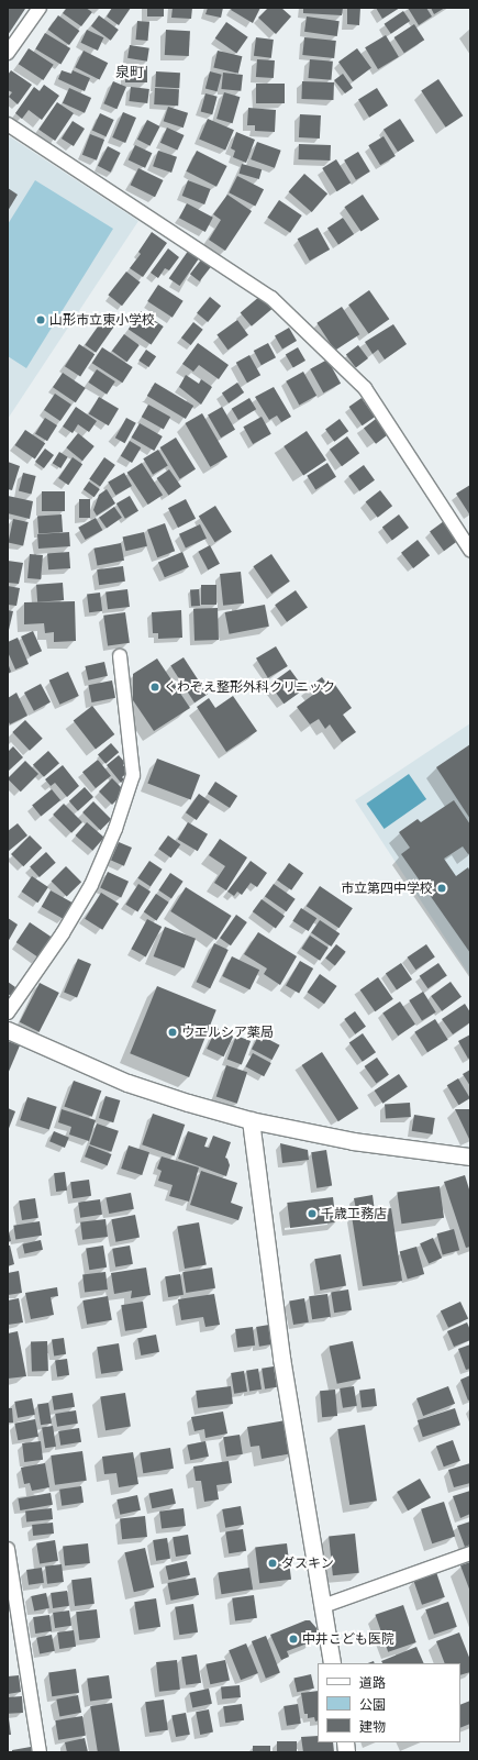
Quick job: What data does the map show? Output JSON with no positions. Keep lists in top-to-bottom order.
{
  "districts": ["泉町"],
  "places": [
    "山形市立東小学校",
    "くわぞえ整形外科クリニック",
    "市立第四中学校",
    "ウエルシア薬局",
    "千歳工務店",
    "ダスキン",
    "中井こども医院"
  ],
  "legend": ["道路", "公園", "建物"]
}
